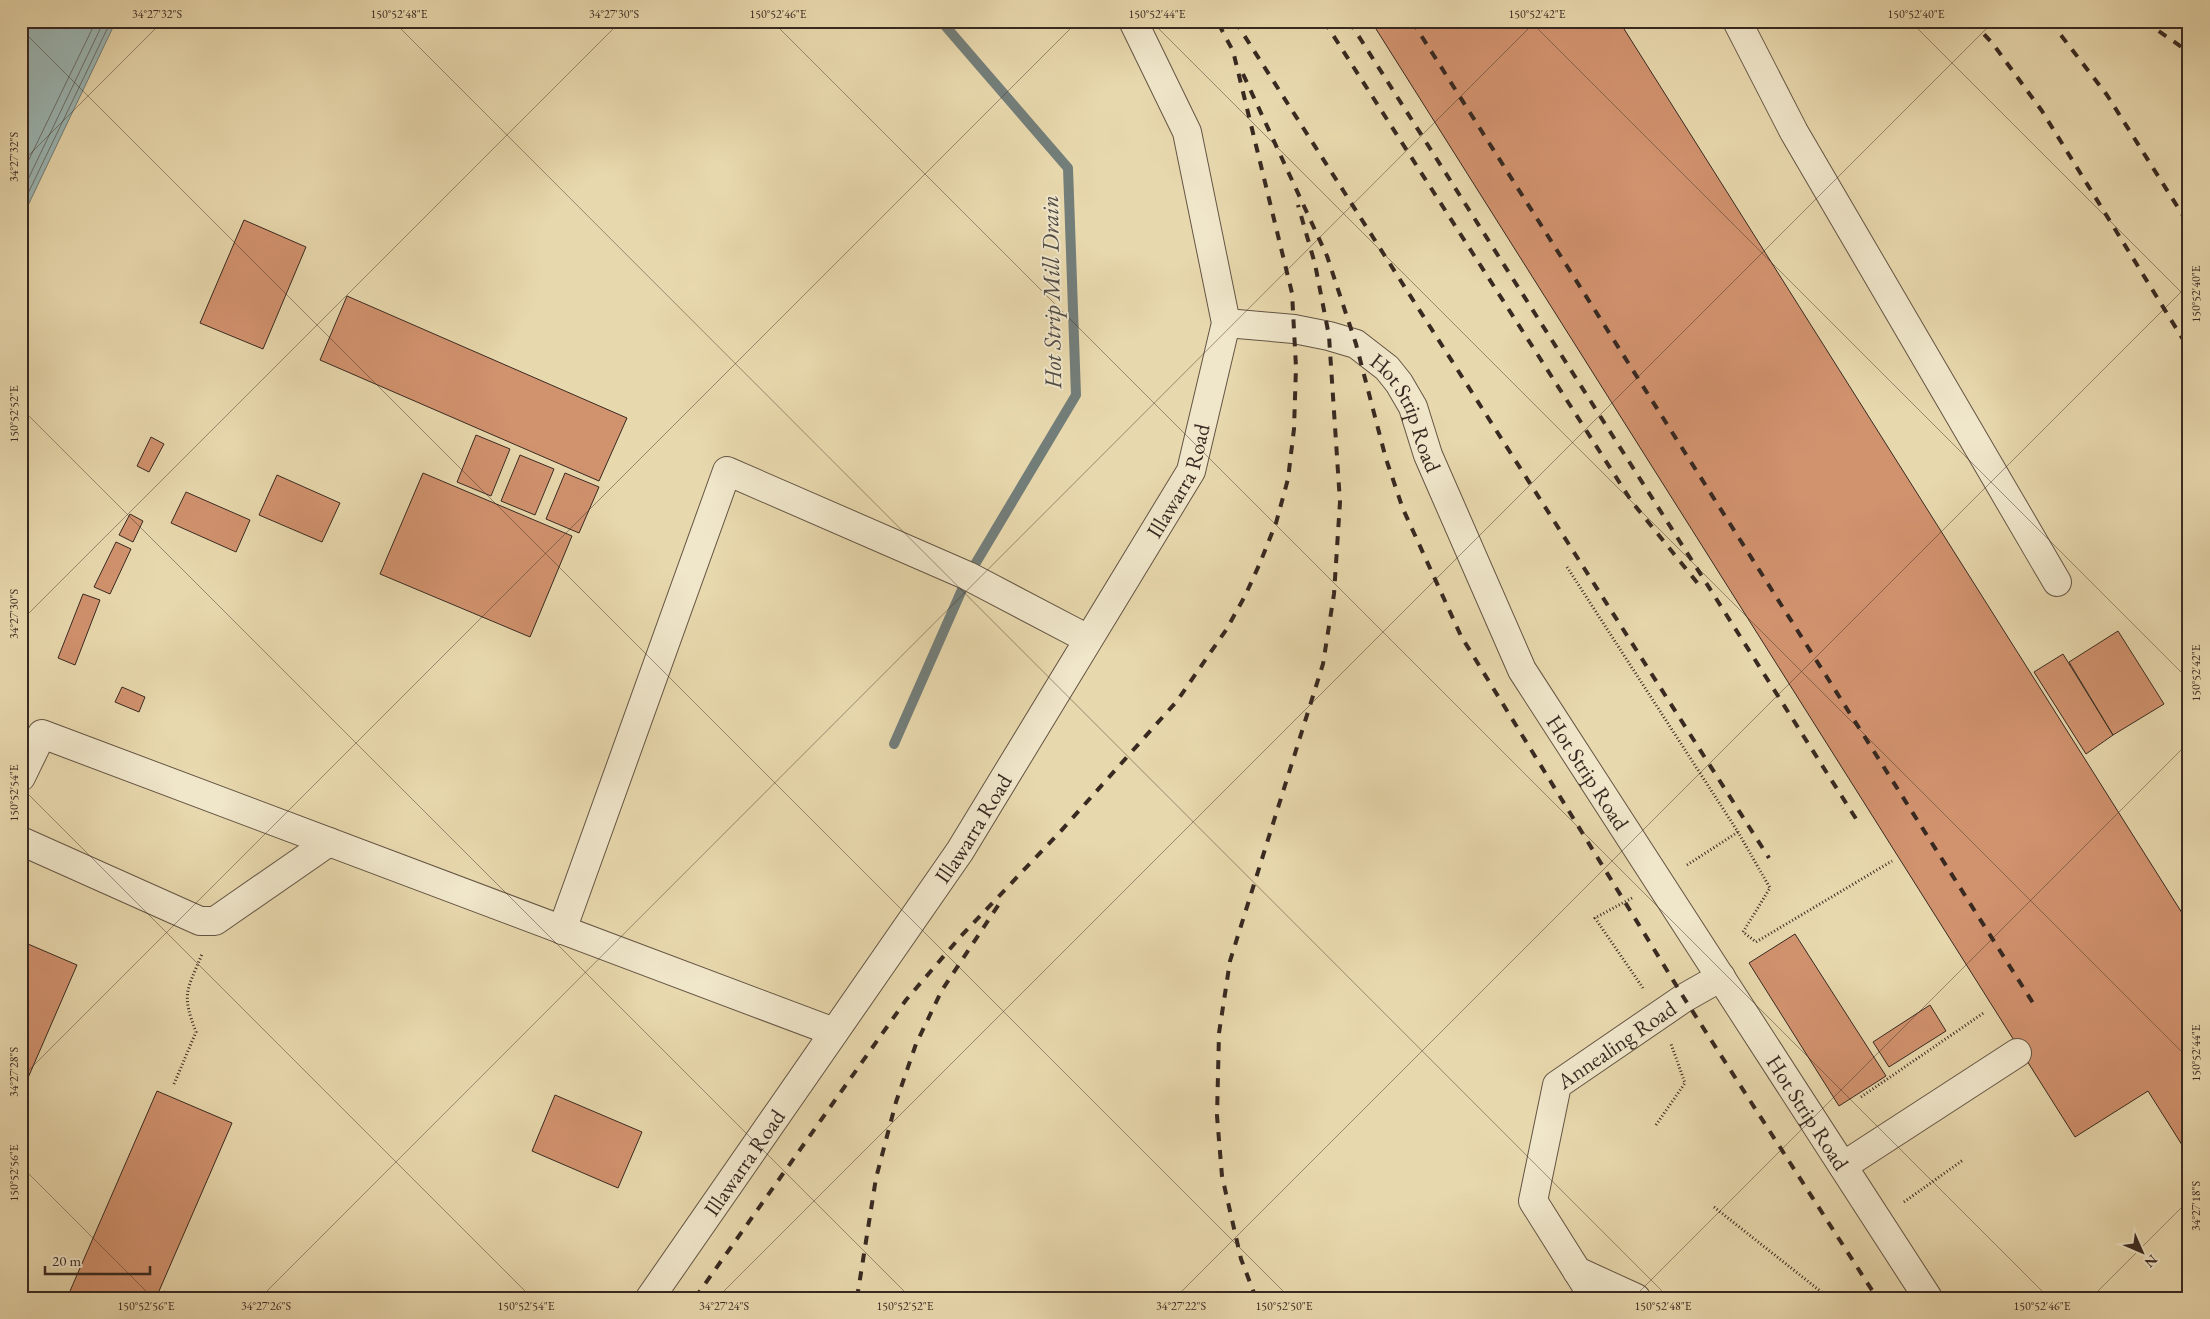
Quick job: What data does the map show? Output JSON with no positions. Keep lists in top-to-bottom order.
{
  "streets": {
    "street": ["Hot Strip Road", "Illawarra Road", "Annealing Road"]
  },
  "crossings": [
    ["Hot Strip Road", "Illawarra Road"],
    ["Hot Strip Road", "Annealing Road"]
  ],
  "water": ["Hot Strip Mill Drain"],
  "scale_bar": "20 m",
  "north": "bottom right",
  "coordinates": [
    "34°27'32\"S",
    "150°52'48\"E",
    "34°27'30\"S",
    "150°52'46\"E",
    "150°52'44\"E",
    "150°52'42\"E",
    "150°52'40\"E",
    "150°52'52\"E",
    "150°52'54\"E",
    "34°27'28\"S",
    "150°52'56\"E",
    "34°27'18\"S",
    "34°27'26\"S",
    "34°27'24\"S",
    "34°27'22\"S",
    "150°52'50\"E"
  ]
}
